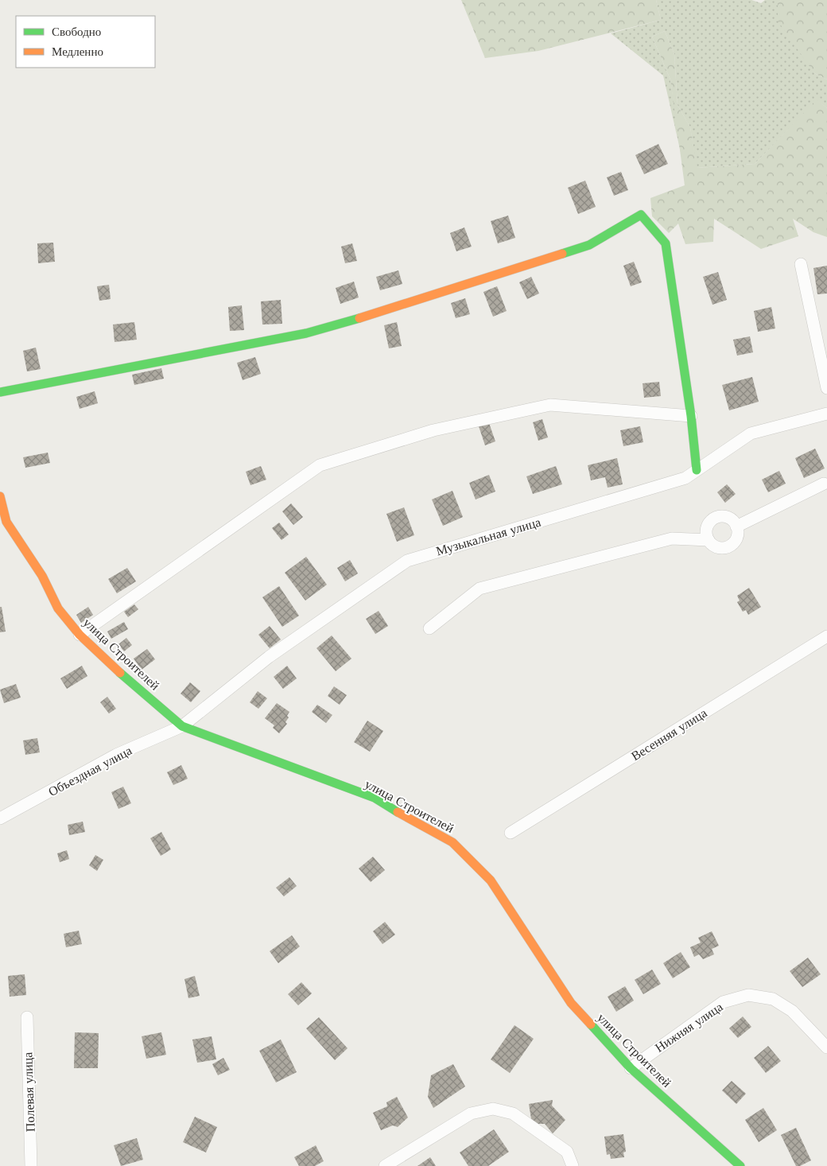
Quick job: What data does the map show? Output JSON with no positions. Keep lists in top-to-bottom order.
{
  "streets": {
    "street": [
      "Музыкальная улица",
      "улица Строителей",
      "Весенняя улица",
      "Объездная улица",
      "Нижняя улица",
      "Полевая улица"
    ]
  },
  "crossings": [
    ["Музыкальная улица", "улица Строителей"],
    ["Музыкальная улица", "Объездная улица"],
    ["улица Строителей", "Объездная улица"],
    ["улица Строителей", "Нижняя улица"]
  ],
  "legend": ["Свободно", "Медленно"]
}
